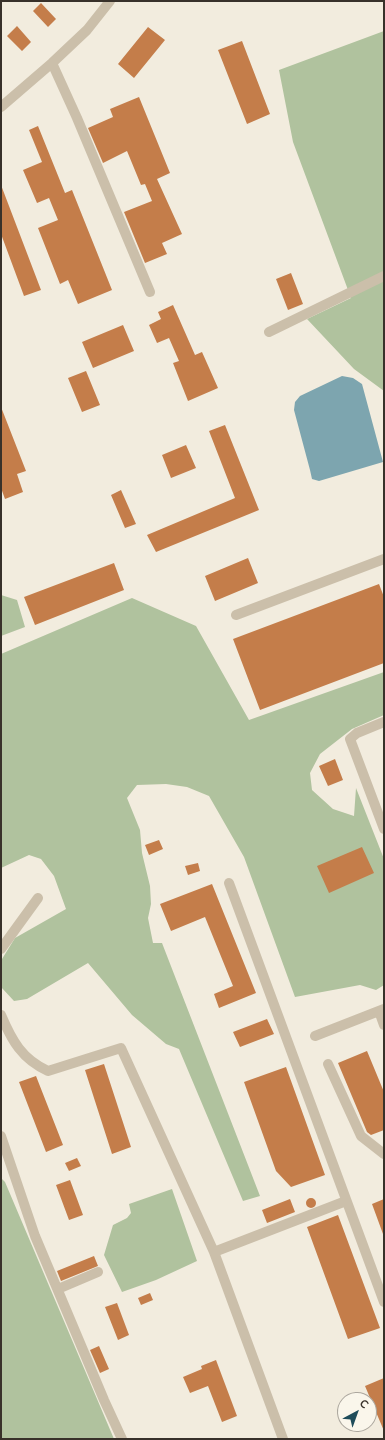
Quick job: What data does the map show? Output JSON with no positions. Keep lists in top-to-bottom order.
{
  "north": "top right"
}
